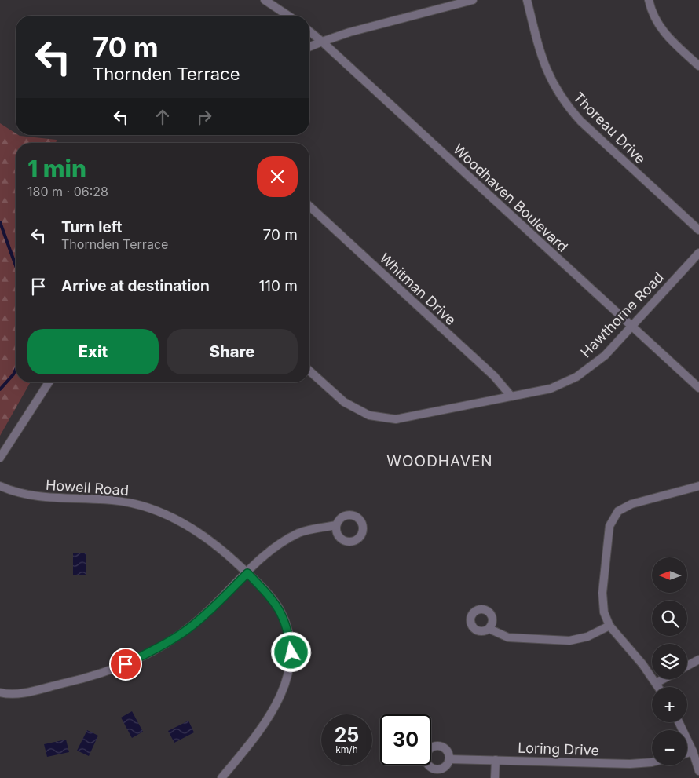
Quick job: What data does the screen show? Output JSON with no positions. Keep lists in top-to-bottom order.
{
  "streets": {
    "street": [
      "Thoreau Drive",
      "Woodhaven Boulevard",
      "Whitman Drive",
      "Hawthorne Road",
      "Howell Road",
      "Loring Drive"
    ]
  },
  "crossings": [
    ["Woodhaven Boulevard", "Hawthorne Road"],
    ["Whitman Drive", "Hawthorne Road"]
  ],
  "districts": ["WOODHAVEN"],
  "north": "left",
  "page": {
    "turn": ["70 m", "Thornden Terrace"],
    "heading": ["1 min", "180 m · 06:28"],
    "list": [
      {
        "name": "Turn left",
        "note": "Thornden Terrace",
        "value": "70 m"
      },
      {
        "name": "Arrive at destination",
        "value": "110 m"
      }
    ],
    "buttons": ["Exit", "Share"],
    "map_buttons": ["+", "−"],
    "speed": "25 km/h",
    "limit": "30"
  }
}
